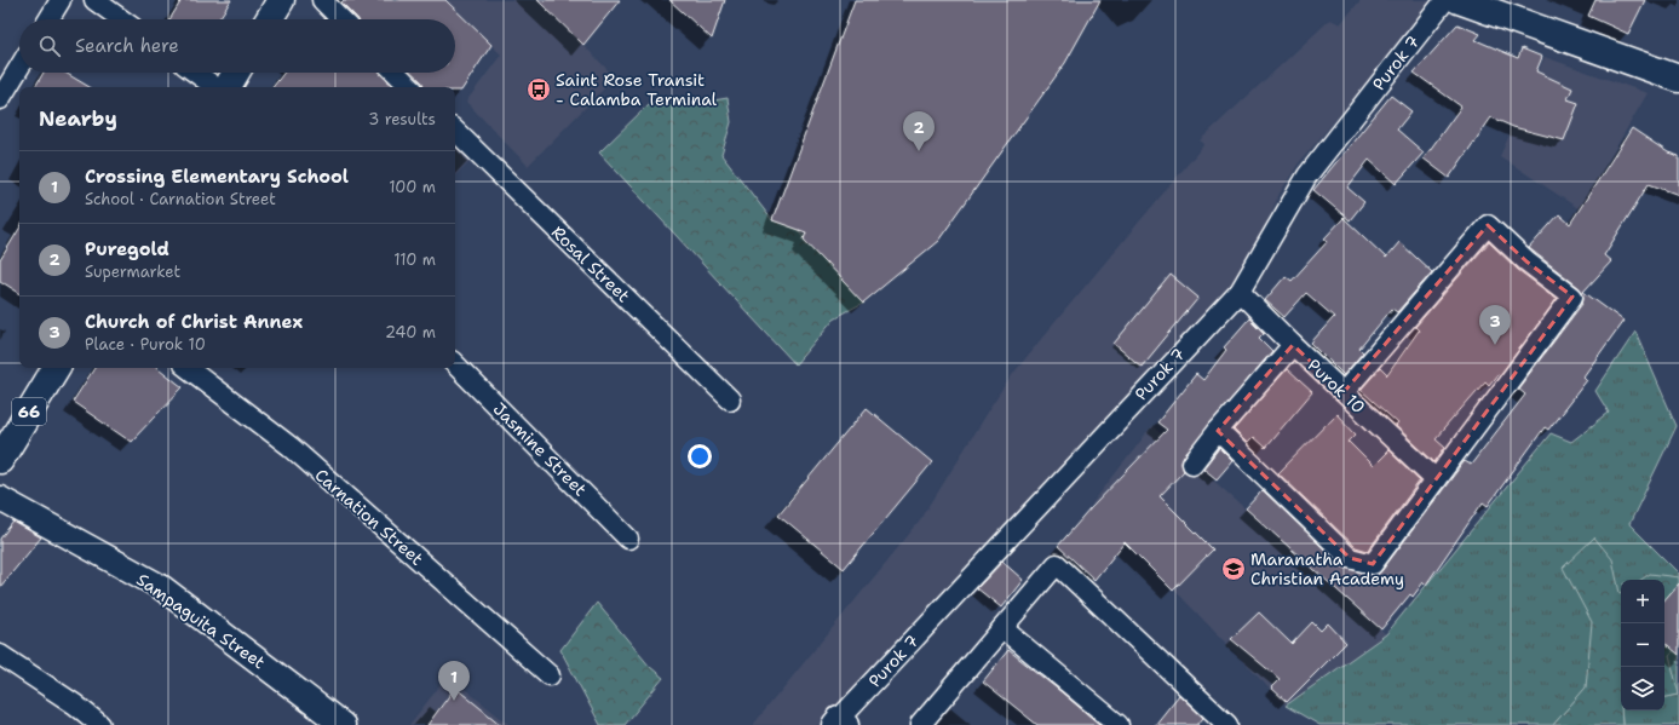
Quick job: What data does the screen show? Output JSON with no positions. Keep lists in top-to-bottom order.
{
  "streets": {
    "main road": ["66"],
    "street": [
      "Purok 7",
      "Rosal Street",
      "Purok 10",
      "Jasmine Street",
      "Carnation Street",
      "Sampaguita Street"
    ]
  },
  "crossings": [
    ["Purok 7", "Purok 10"]
  ],
  "places": {
    "bus stop": ["Saint Rose Transit - Calamba Terminal"],
    "school or university": ["Maranatha Christian Academy"]
  },
  "page": {
    "search": "Search here",
    "heading": ["Nearby", "3 results"],
    "pins": ["2", "3", "1"],
    "list": [
      {
        "mark": "1",
        "name": "Crossing Elementary School",
        "note": "School · Carnation Street",
        "value": "100 m"
      },
      {
        "mark": "2",
        "name": "Puregold",
        "note": "Supermarket",
        "value": "110 m"
      },
      {
        "mark": "3",
        "name": "Church of Christ Annex",
        "note": "Place · Purok 10",
        "value": "240 m"
      }
    ],
    "map_buttons": ["+", "−"]
  }
}
